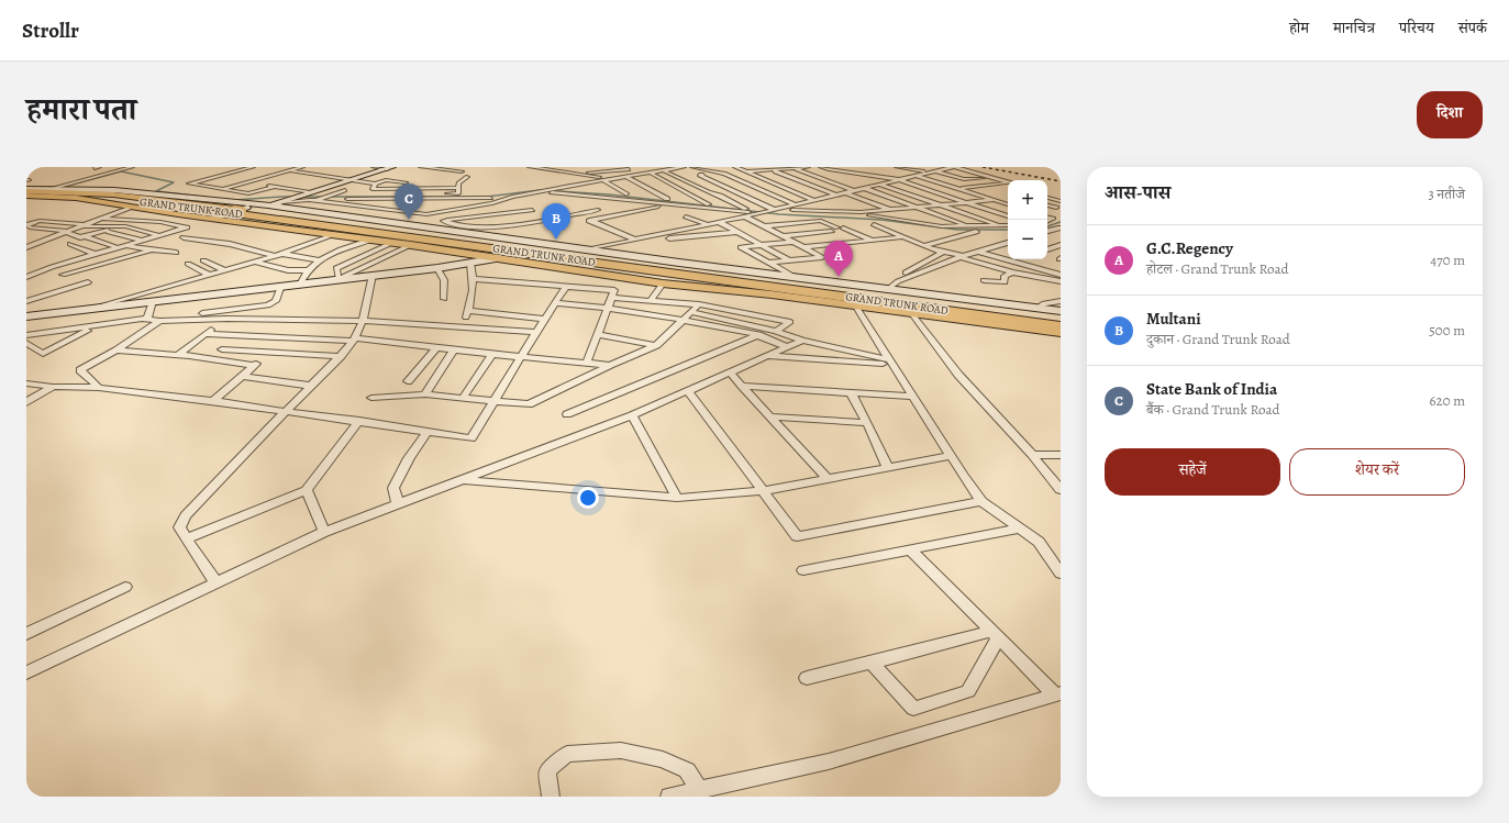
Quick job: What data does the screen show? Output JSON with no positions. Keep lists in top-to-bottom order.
{
  "streets": {
    "highway": ["GRAND TRUNK ROAD"]
  },
  "page": {
    "header": "Strollr",
    "nav": [
      "होम",
      "मानचित्र",
      "परिचय",
      "संपर्क"
    ],
    "title": "हमारा पता",
    "buttons": [
      "दिशा",
      ["सहेजें", "शेयर करें"]
    ],
    "heading": ["आस-पास", "3 नतीजे"],
    "map_buttons": ["+", "−"],
    "pins": ["C", "B", "A"],
    "list": [
      {
        "mark": "A",
        "name": "G.C.Regency",
        "note": "होटल · Grand Trunk Road",
        "value": "470 m"
      },
      {
        "mark": "B",
        "name": "Multani",
        "note": "दुकान · Grand Trunk Road",
        "value": "500 m"
      },
      {
        "mark": "C",
        "name": "State Bank of India",
        "note": "बैंक · Grand Trunk Road",
        "value": "620 m"
      }
    ]
  }
}
